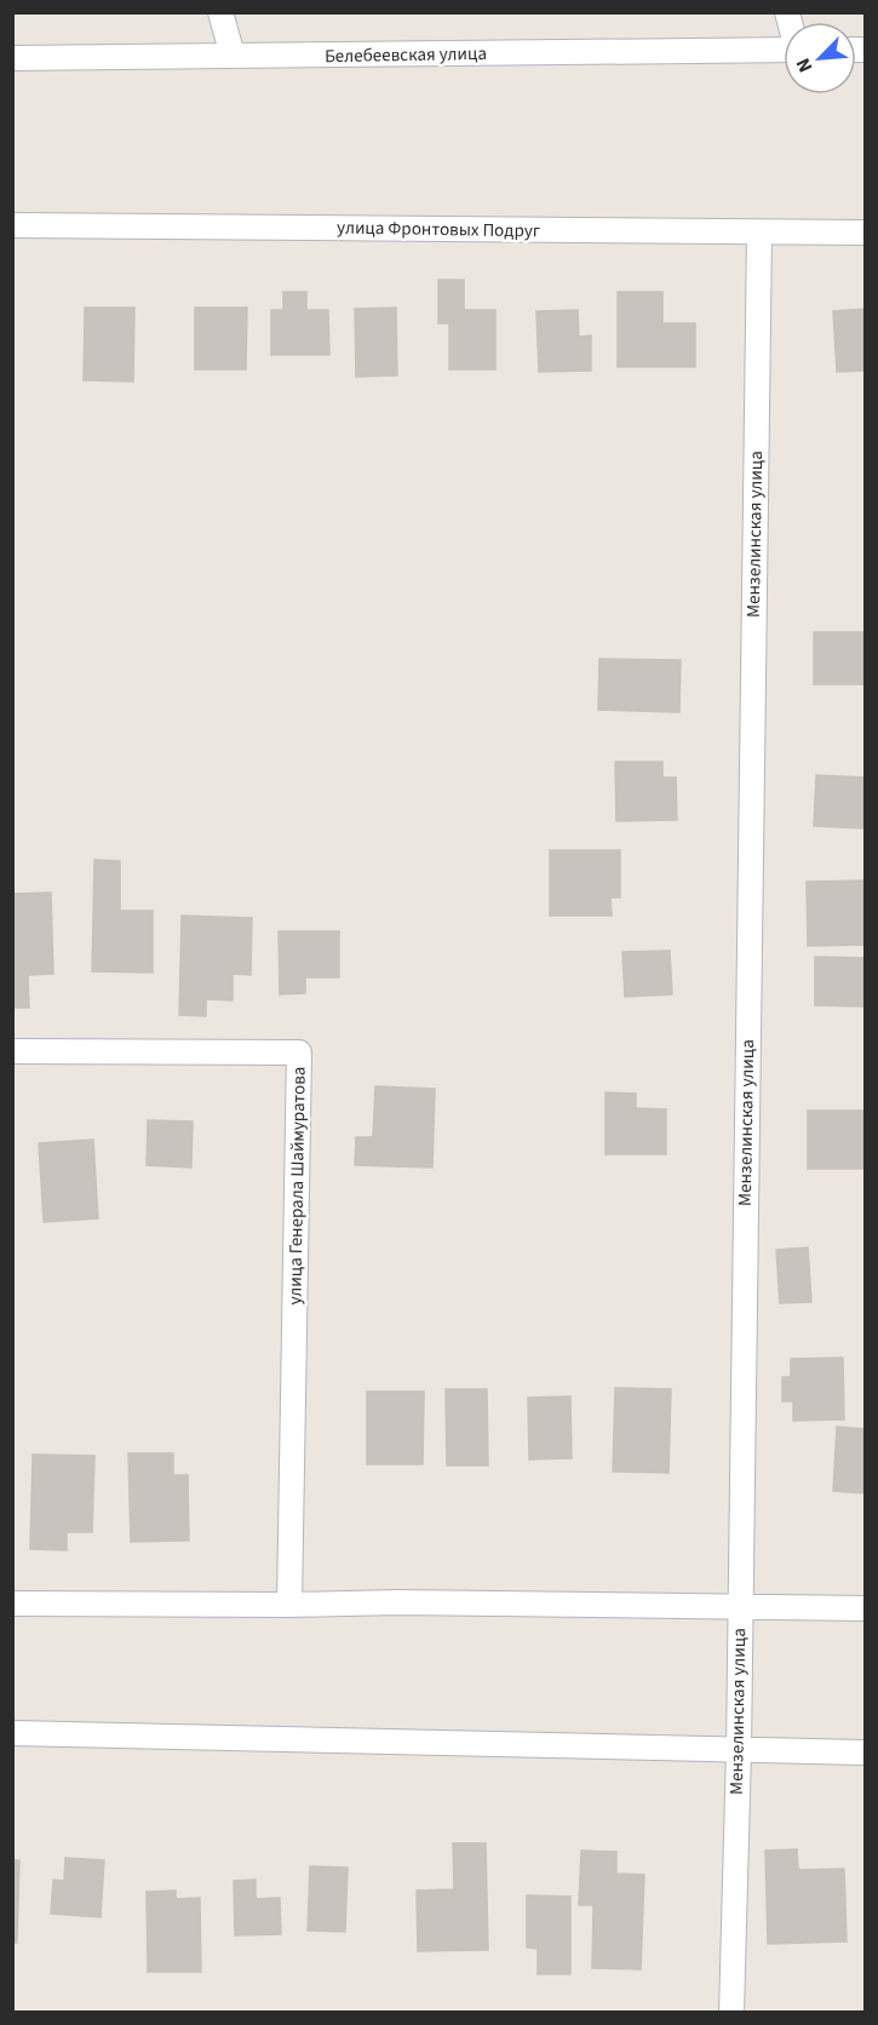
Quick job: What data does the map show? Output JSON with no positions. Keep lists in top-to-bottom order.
{
  "streets": {
    "street": [
      "Белебеевская улица",
      "улица Фронтовых Подруг",
      "Мензелинская улица",
      "улица Генерала Шаймуратова"
    ]
  },
  "crossings": [
    ["улица Фронтовых Подруг", "Мензелинская улица"]
  ],
  "north": "bottom left"
}
